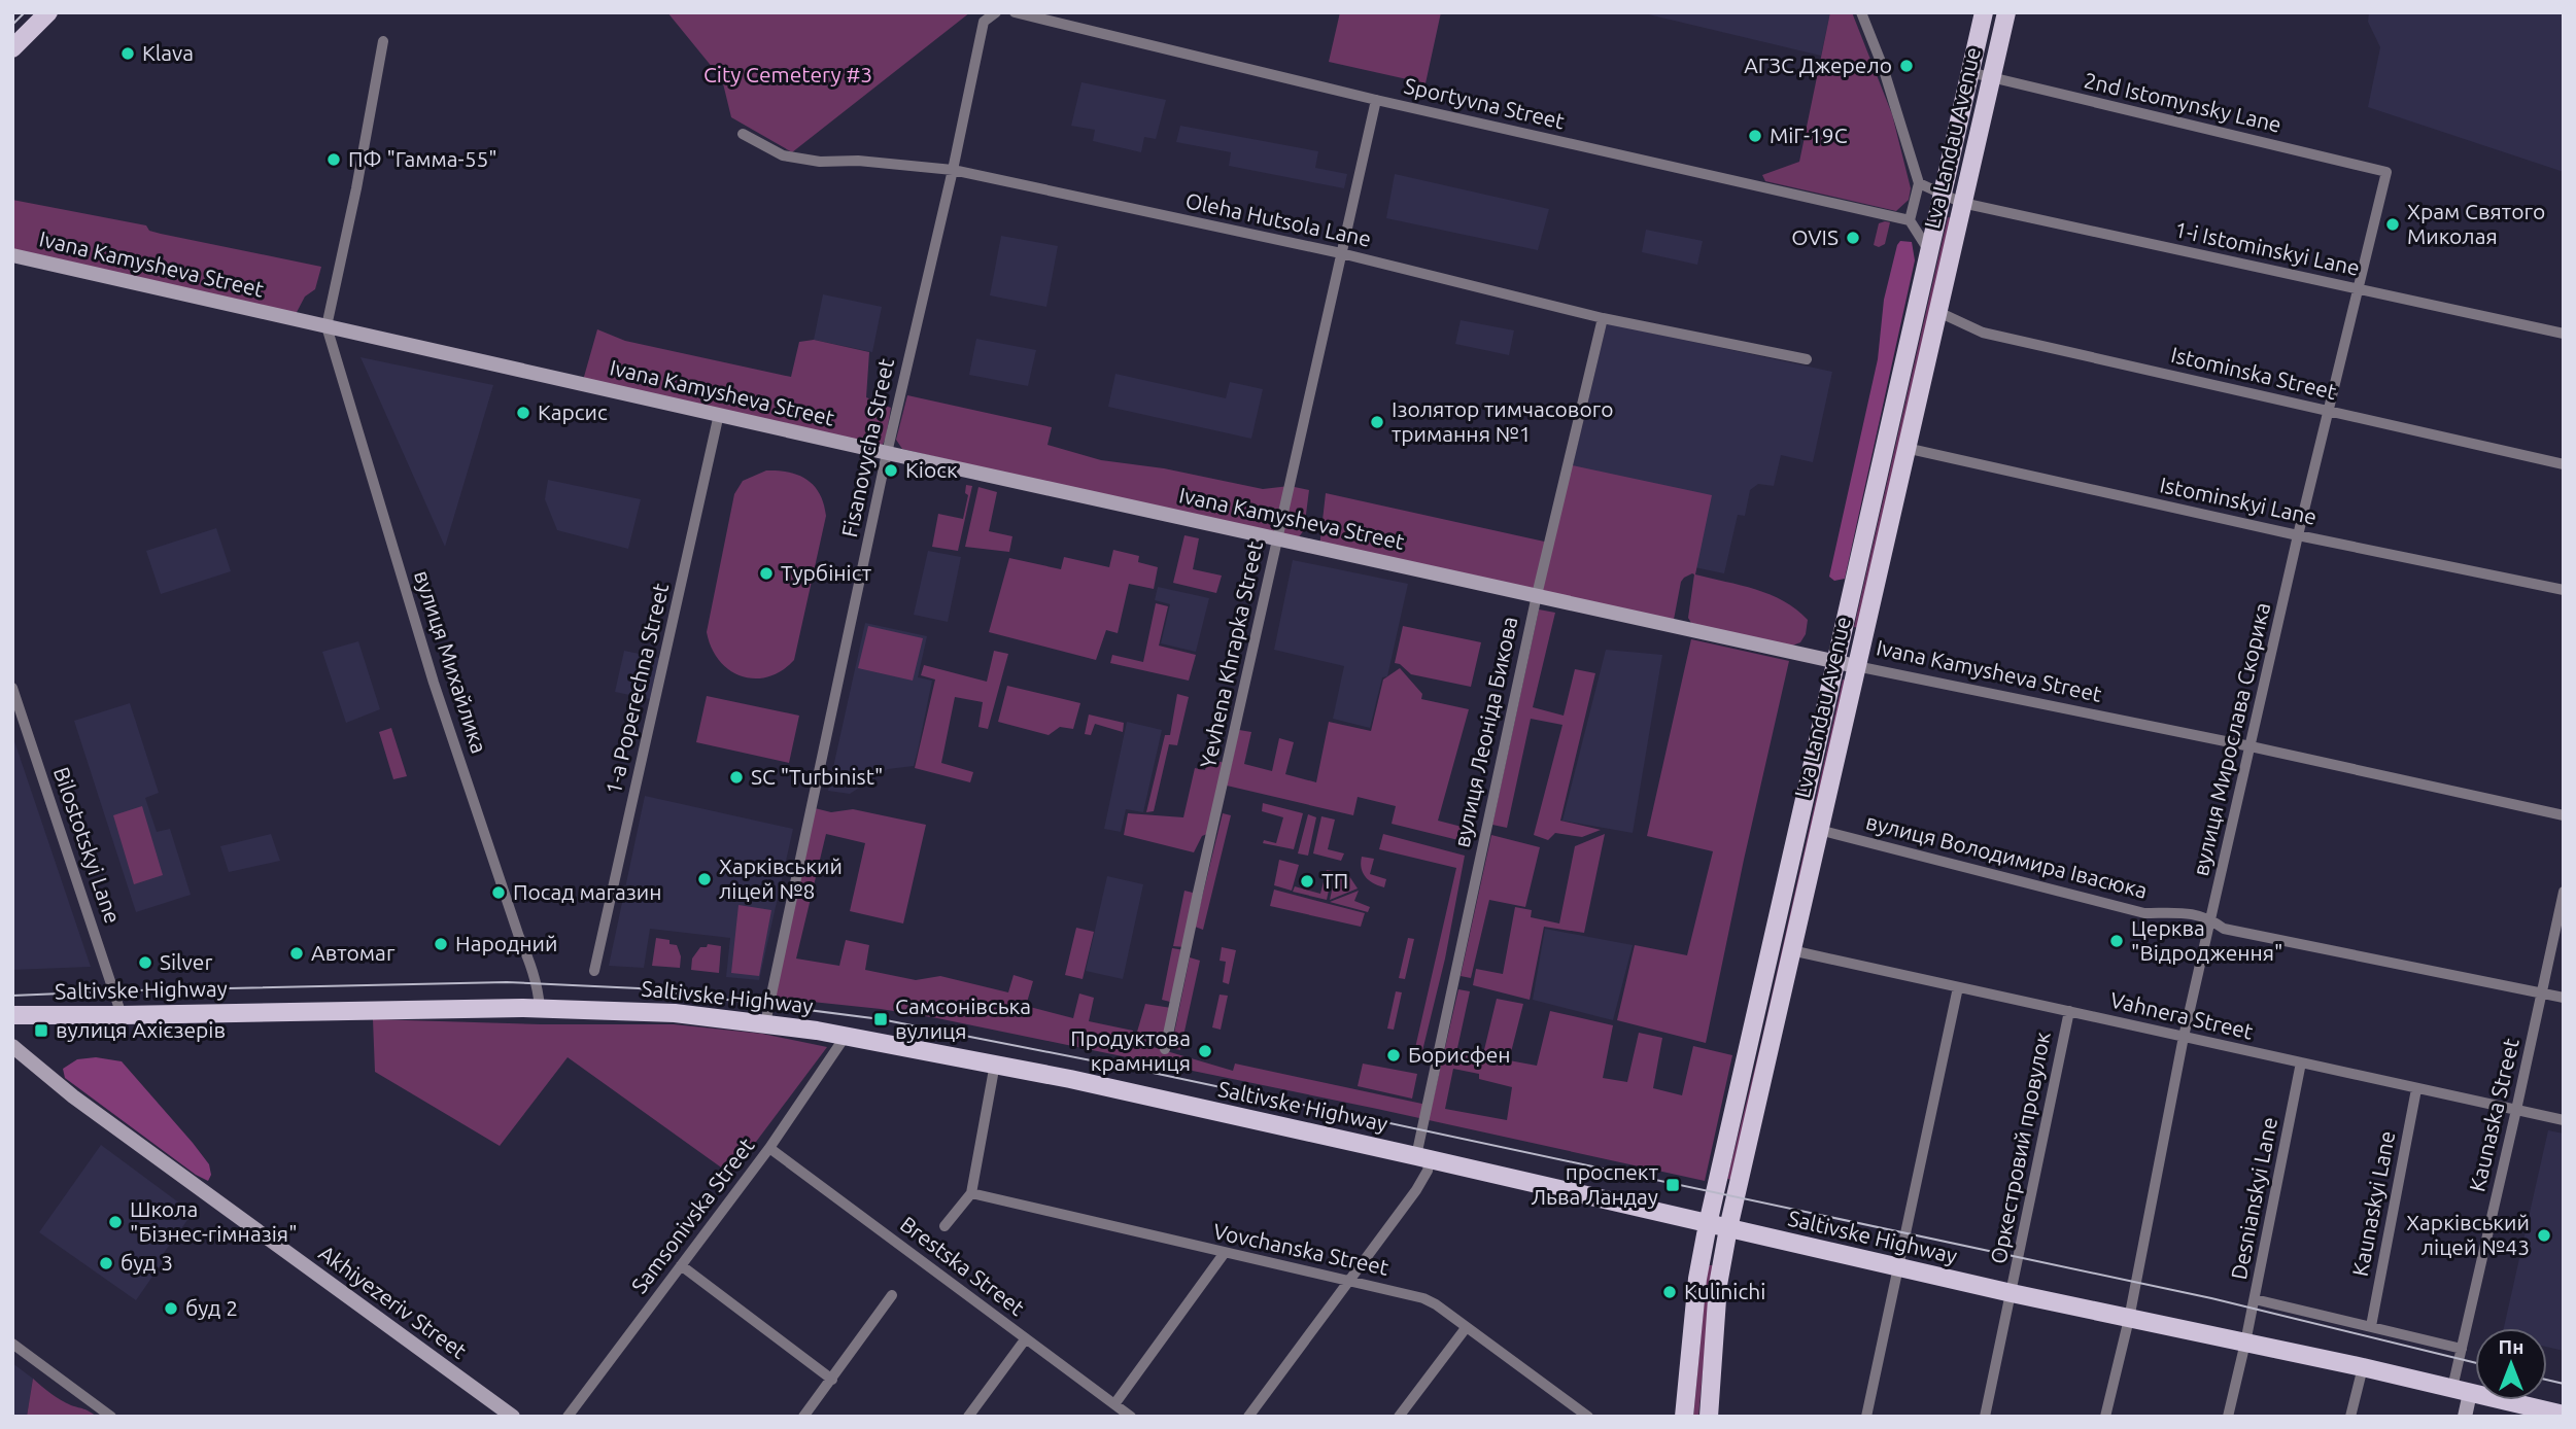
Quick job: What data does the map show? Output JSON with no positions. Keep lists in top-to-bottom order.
{
  "streets": {
    "main road": ["Lva Landau Avenue", "Saltivske Highway"],
    "street": [
      "2nd Istomynsky Lane",
      "Sportyvna Street",
      "Oleha Hutsola Lane",
      "1-i Istominskyi Lane",
      "Ivana Kamysheva Street",
      "Istominska Street",
      "Fisanovycha Street",
      "Istominskyi Lane",
      "Yevhena Khrapka Street",
      "вулиця Михайлика",
      "1-a Poperechna Street",
      "вулиця Леоніда Бикова",
      "вулиця Мирослава Скорика",
      "Bilostotskyi Lane",
      "вулиця Володимира Івасюка",
      "Vahnera Street",
      "Kaunaska Street",
      "Оркестровий провулок",
      "Desnianskyi Lane",
      "Kaunaskyi Lane",
      "Samsonivska Street",
      "Vovchanska Street",
      "Brestska Street"
    ]
  },
  "crossings": [
    ["2nd Istomynsky Lane", "Lva Landau Avenue"],
    ["2nd Istomynsky Lane", "вулиця Мирослава Скорика"],
    ["Sportyvna Street", "Yevhena Khrapka Street"],
    ["Lva Landau Avenue", "1-i Istominskyi Lane"],
    ["Lva Landau Avenue", "Ivana Kamysheva Street"],
    ["Lva Landau Avenue", "Istominska Street"],
    ["Lva Landau Avenue", "Istominskyi Lane"],
    ["Lva Landau Avenue", "вулиця Володимира Івасюка"],
    ["Lva Landau Avenue", "Saltivske Highway"],
    ["Lva Landau Avenue", "Vahnera Street"],
    ["Oleha Hutsola Lane", "Fisanovycha Street"],
    ["Oleha Hutsola Lane", "Yevhena Khrapka Street"],
    ["Oleha Hutsola Lane", "вулиця Леоніда Бикова"],
    ["1-i Istominskyi Lane", "вулиця Мирослава Скорика"],
    ["Ivana Kamysheva Street", "Fisanovycha Street"],
    ["Ivana Kamysheva Street", "Yevhena Khrapka Street"],
    ["Ivana Kamysheva Street", "вулиця Михайлика"],
    ["Ivana Kamysheva Street", "1-a Poperechna Street"],
    ["Ivana Kamysheva Street", "вулиця Леоніда Бикова"],
    ["Ivana Kamysheva Street", "вулиця Мирослава Скорика"],
    ["Istominska Street", "вулиця Мирослава Скорика"],
    ["Fisanovycha Street", "Saltivske Highway"],
    ["Istominskyi Lane", "вулиця Мирослава Скорика"],
    ["вулиця Михайлика", "Saltivske Highway"],
    ["вулиця Леоніда Бикова", "Saltivske Highway"],
    ["вулиця Леоніда Бикова", "Vovchanska Street"],
    ["вулиця Мирослава Скорика", "вулиця Володимира Івасюка"],
    ["вулиця Мирослава Скорика", "Saltivske Highway"],
    ["вулиця Мирослава Скорика", "Vahnera Street"],
    ["Bilostotskyi Lane", "Saltivske Highway"],
    ["вулиця Володимира Івасюка", "Kaunaska Street"],
    ["Saltivske Highway", "Kaunaska Street"],
    ["Saltivske Highway", "Оркестровий провулок"],
    ["Saltivske Highway", "Desnianskyi Lane"],
    ["Saltivske Highway", "Samsonivska Street"],
    ["Vahnera Street", "Kaunaska Street"],
    ["Vahnera Street", "Оркестровий провулок"],
    ["Vahnera Street", "Desnianskyi Lane"],
    ["Vahnera Street", "Kaunaskyi Lane"],
    ["Samsonivska Street", "Brestska Street"]
  ],
  "parks": ["City Cemetery #3"],
  "places": {
    "other": [
      "Klava",
      "АГЗС Джерело",
      "МіГ-19С",
      "ПФ \"Гамма-55\"",
      "Храм Святого Миколая",
      "OVIS",
      "Карсис",
      "Ізолятор тимчасового тримання №1",
      "Кіоск",
      "Турбініст",
      "SC \"Turbinist\"",
      "Харківський ліцей №8",
      "ТП",
      "Посад магазин",
      "Церква \"Відродження\"",
      "Народний",
      "Автомаг",
      "Silver",
      "Продуктова крамниця",
      "Борисфен",
      "Школа \"Бізнес-гімназія\"",
      "Харківський ліцей №43",
      "буд 3",
      "Kulinichi",
      "буд 2"
    ],
    "transit": ["Самсонівська вулиця", "вулиця Ахієзерів", "проспект Льва Ландау"]
  },
  "north": "top"
}
